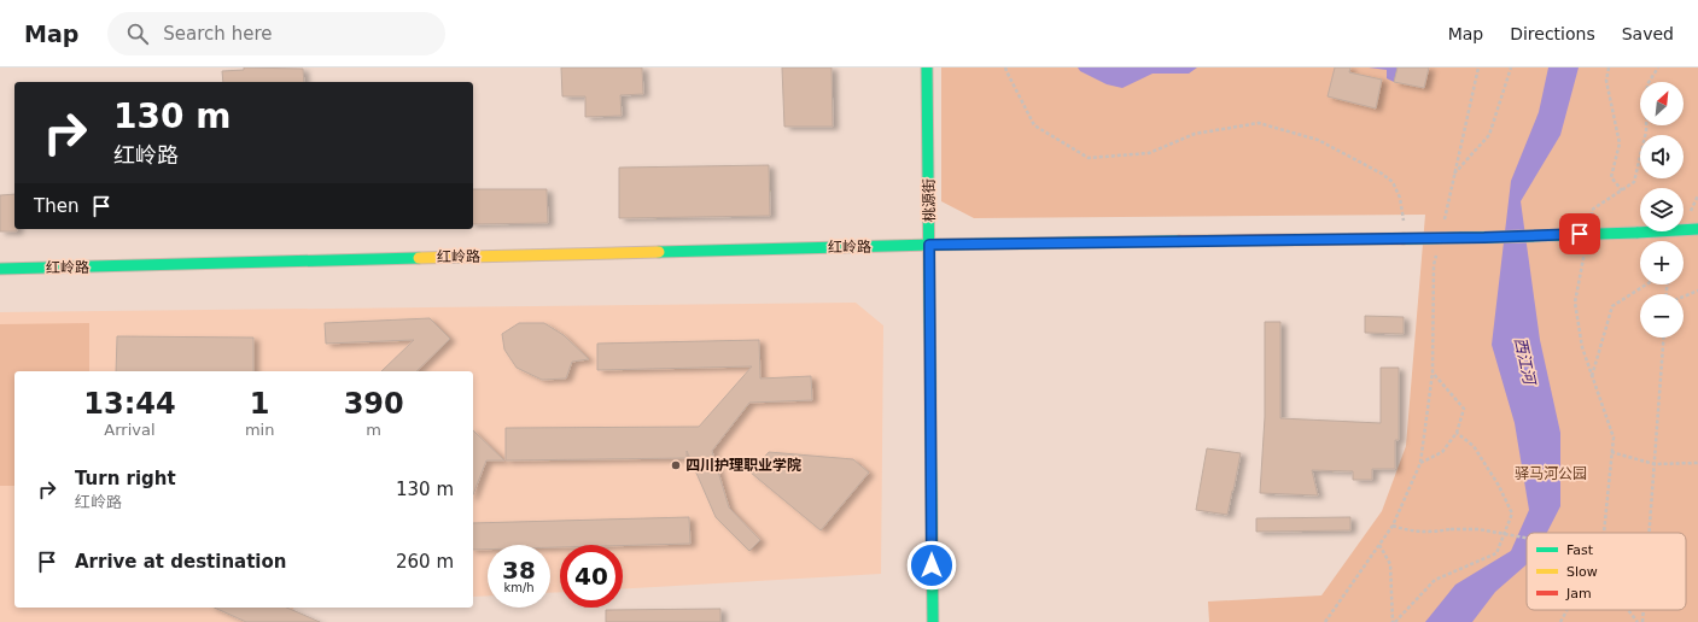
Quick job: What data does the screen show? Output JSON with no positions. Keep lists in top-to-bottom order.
{
  "streets": {
    "street": ["桃源街", "红岭路"]
  },
  "crossings": [
    ["桃源街", "红岭路"]
  ],
  "water": ["西江河"],
  "parks": ["驿马河公园"],
  "places": ["四川护理职业学院"],
  "legend": ["Fast", "Slow", "Jam"],
  "north": "top right",
  "page": {
    "header": "Map",
    "search": "Search here",
    "nav": ["Map", "Directions", "Saved"],
    "map_buttons": ["+", "−"],
    "turn": ["130 m", "红岭路"],
    "then": "Then",
    "eta": [
      "13:44",
      "Arrival",
      "1",
      "min",
      "390",
      "m"
    ],
    "list": [
      {
        "name": "Turn right",
        "note": "红岭路",
        "value": "130 m"
      },
      {
        "name": "Arrive at destination",
        "value": "260 m"
      }
    ],
    "speed": "38 km/h",
    "limit": "40"
  }
}
